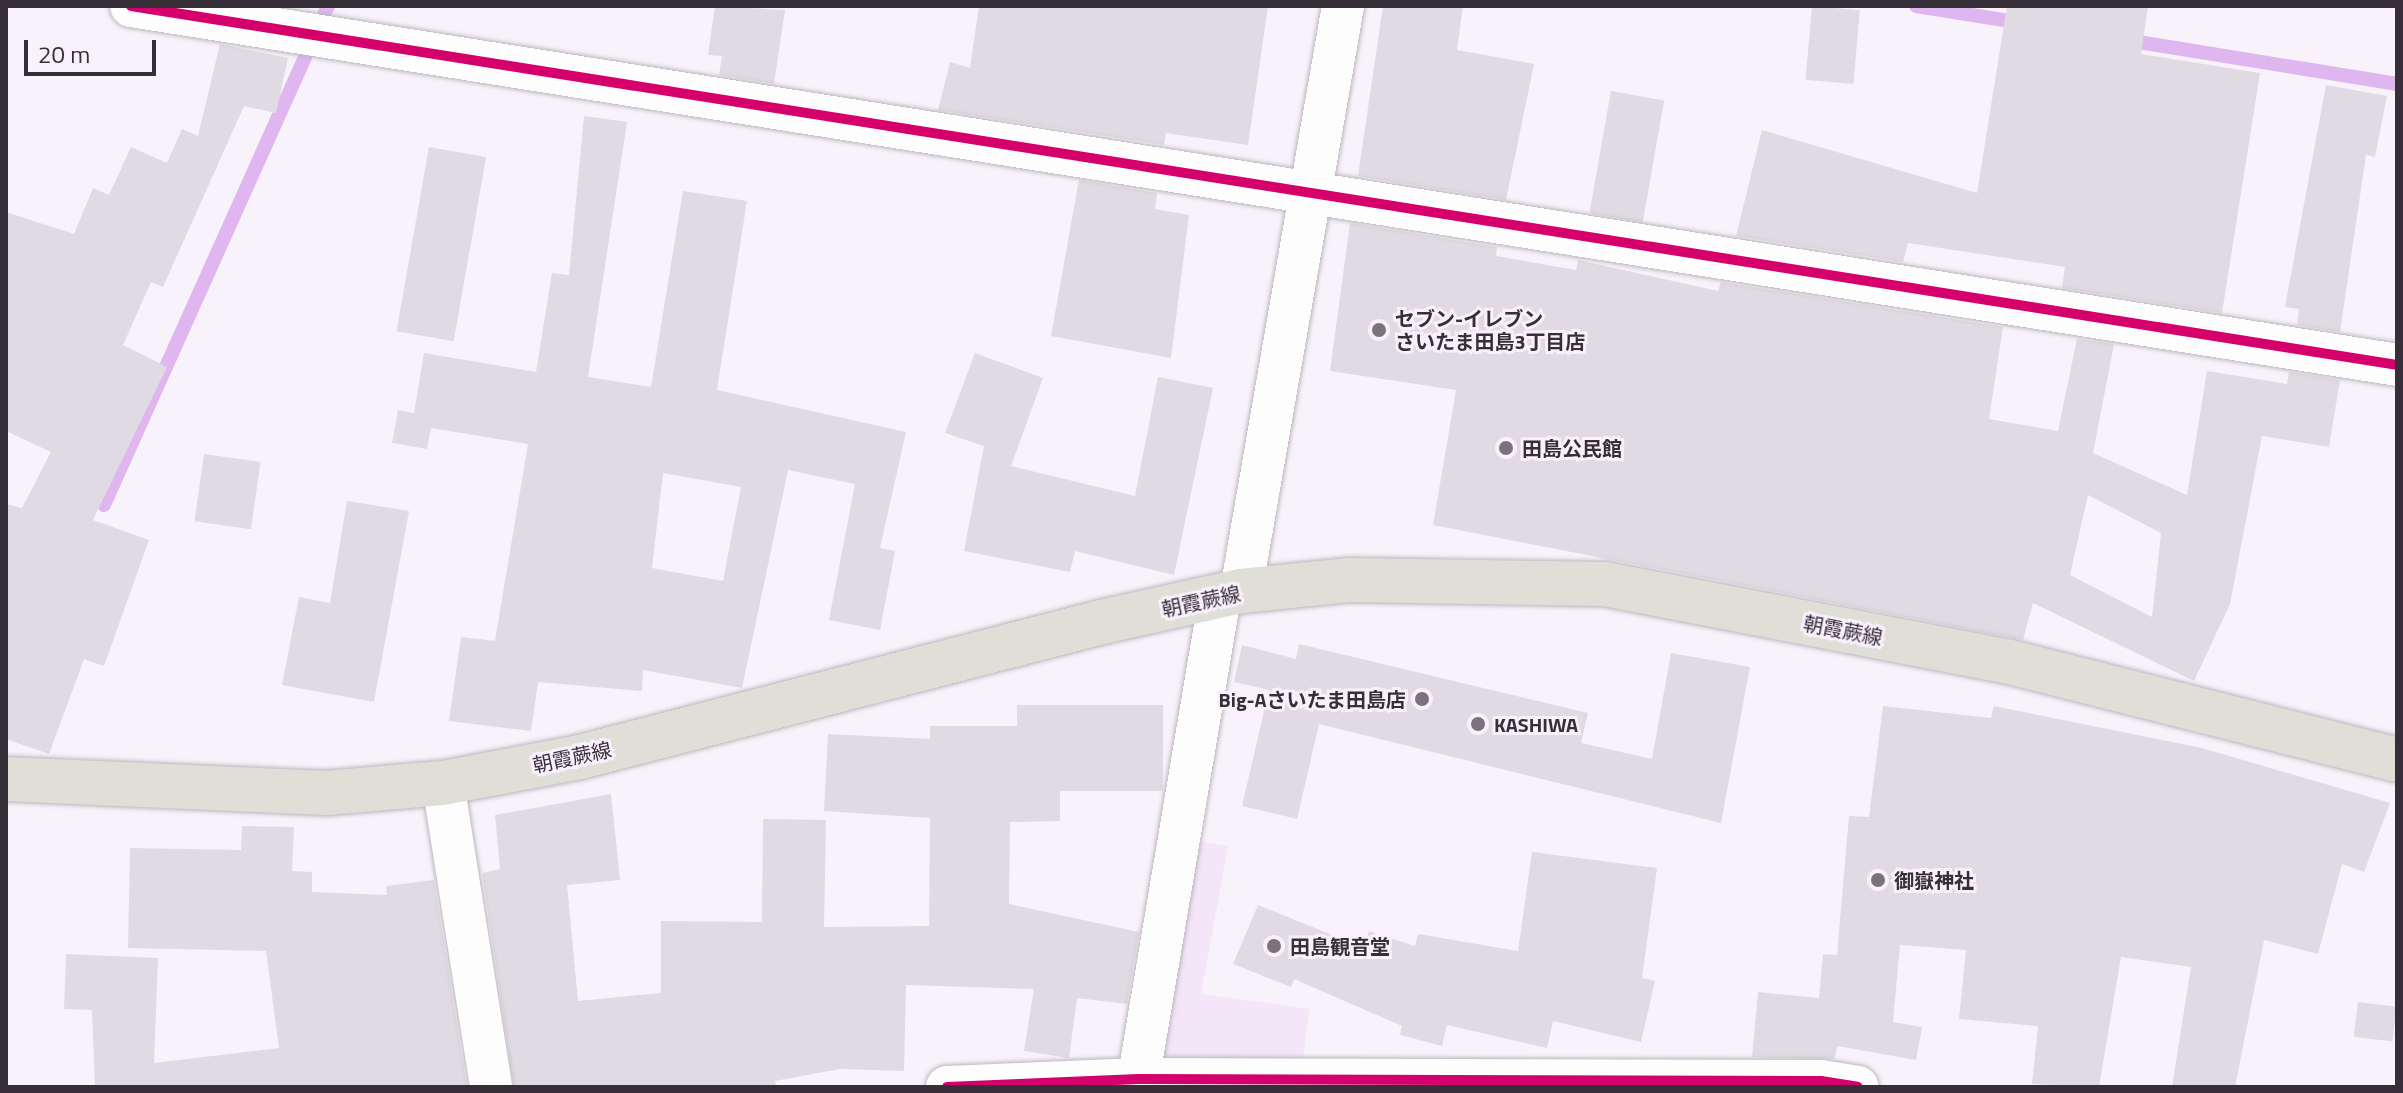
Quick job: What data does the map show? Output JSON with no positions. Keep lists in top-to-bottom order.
{
  "streets": {
    "main road": ["朝霞蕨線"]
  },
  "places": [
    "セブン-イレブン さいたま田島3丁目店",
    "田島公民館",
    "Big-Aさいたま田島店",
    "KASHIWA",
    "御嶽神社",
    "田島観音堂"
  ],
  "scale_bar": "20 m"
}
